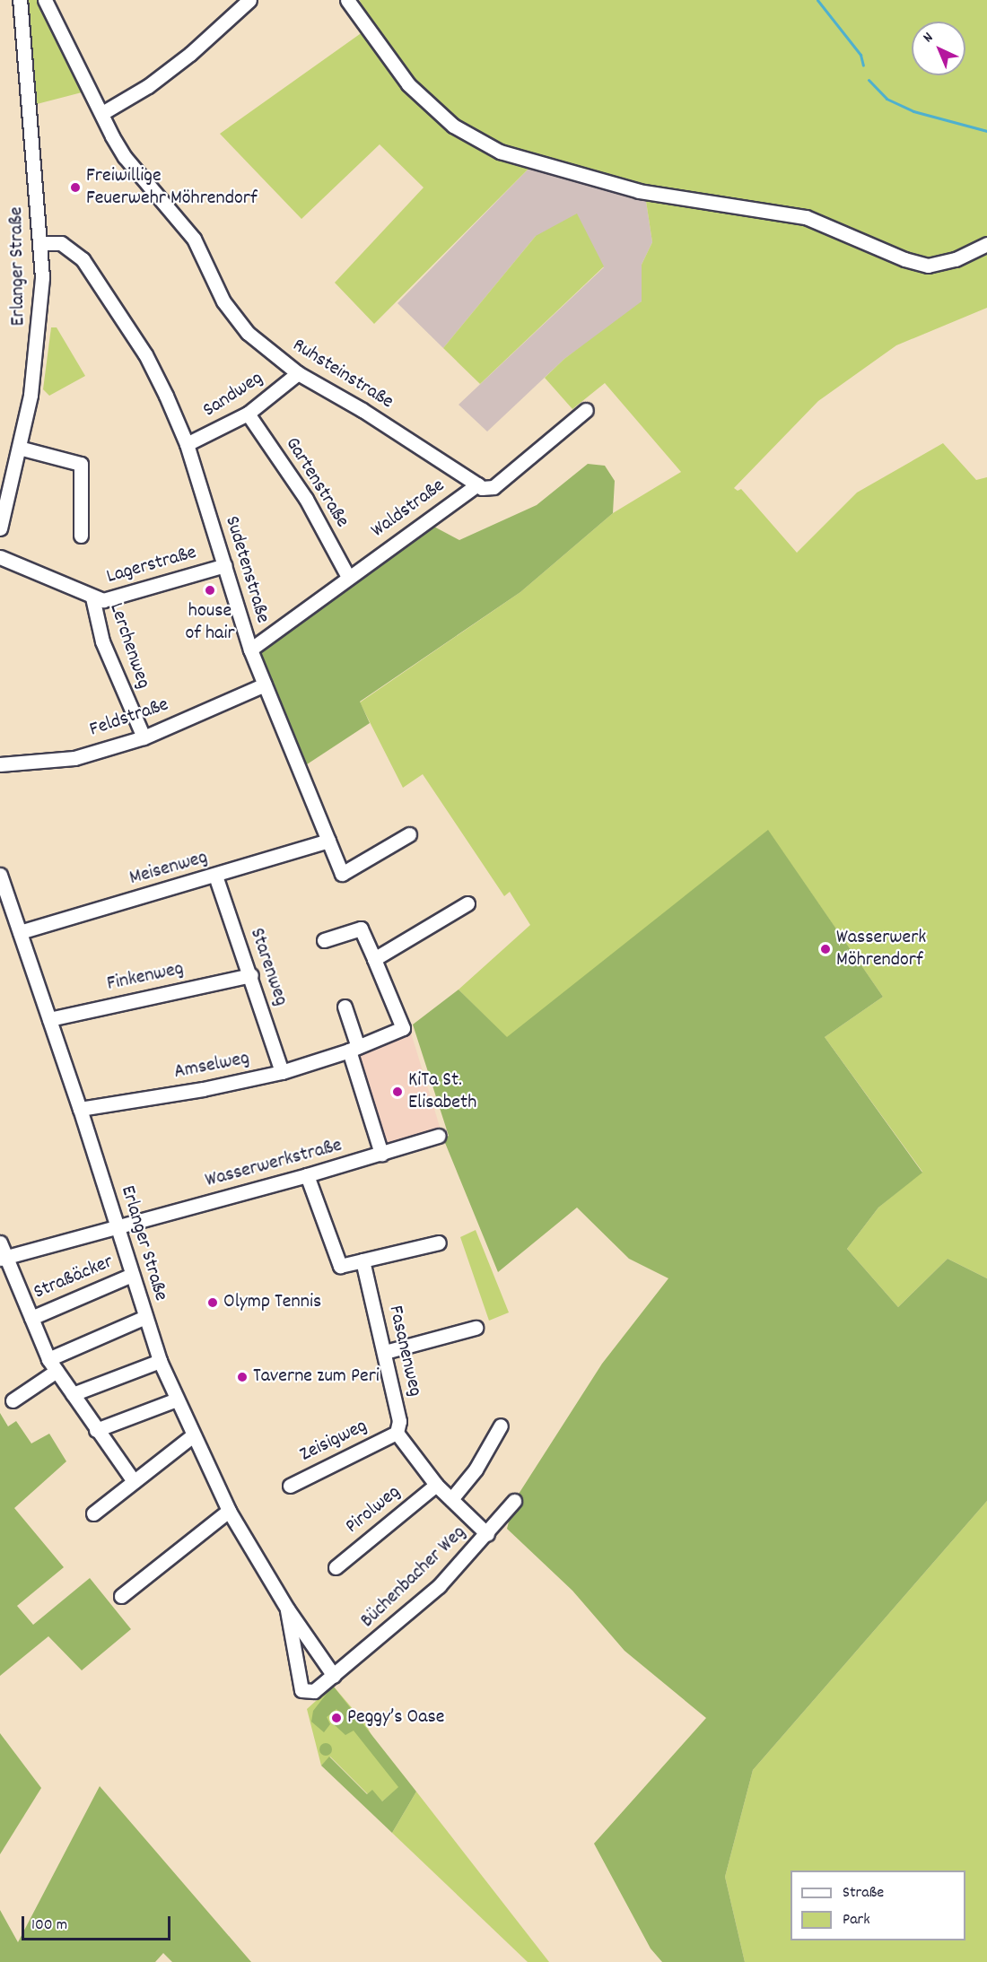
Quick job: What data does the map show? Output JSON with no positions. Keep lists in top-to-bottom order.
{
  "streets": {
    "street": [
      "Erlanger Straße",
      "Ruhsteinstraße",
      "Sandweg",
      "Gartenstraße",
      "Waldstraße",
      "Lagerstraße",
      "Sudetenstraße",
      "Lerchenweg",
      "Feldstraße",
      "Meisenweg",
      "Starenweg",
      "Finkenweg",
      "Amselweg",
      "Wasserwerkstraße",
      "Straßäcker",
      "Fasanenweg",
      "Zeisigweg",
      "Pirolweg",
      "Büchenbacher Weg"
    ]
  },
  "crossings": [
    ["Erlanger Straße", "Sudetenstraße"],
    ["Erlanger Straße", "Meisenweg"],
    ["Erlanger Straße", "Finkenweg"],
    ["Erlanger Straße", "Amselweg"],
    ["Erlanger Straße", "Wasserwerkstraße"],
    ["Erlanger Straße", "Straßäcker"],
    ["Erlanger Straße", "Büchenbacher Weg"],
    ["Ruhsteinstraße", "Sandweg"],
    ["Ruhsteinstraße", "Waldstraße"],
    ["Sandweg", "Gartenstraße"],
    ["Sandweg", "Sudetenstraße"],
    ["Gartenstraße", "Waldstraße"],
    ["Waldstraße", "Sudetenstraße"],
    ["Lagerstraße", "Sudetenstraße"],
    ["Lagerstraße", "Lerchenweg"],
    ["Sudetenstraße", "Feldstraße"],
    ["Sudetenstraße", "Meisenweg"],
    ["Lerchenweg", "Feldstraße"],
    ["Meisenweg", "Starenweg"],
    ["Starenweg", "Finkenweg"],
    ["Starenweg", "Amselweg"],
    ["Wasserwerkstraße", "Straßäcker"],
    ["Fasanenweg", "Zeisigweg"]
  ],
  "places": [
    "Freiwillige Feuerwehr Möhrendorf",
    "house of hair",
    "Wasserwerk Möhrendorf",
    "KiTa St. Elisabeth",
    "Olymp Tennis",
    "Taverne zum Peri",
    "Peggy’s Oase"
  ],
  "legend": ["Straße", "Park"],
  "scale_bar": "100 m",
  "north": "top left"
}
